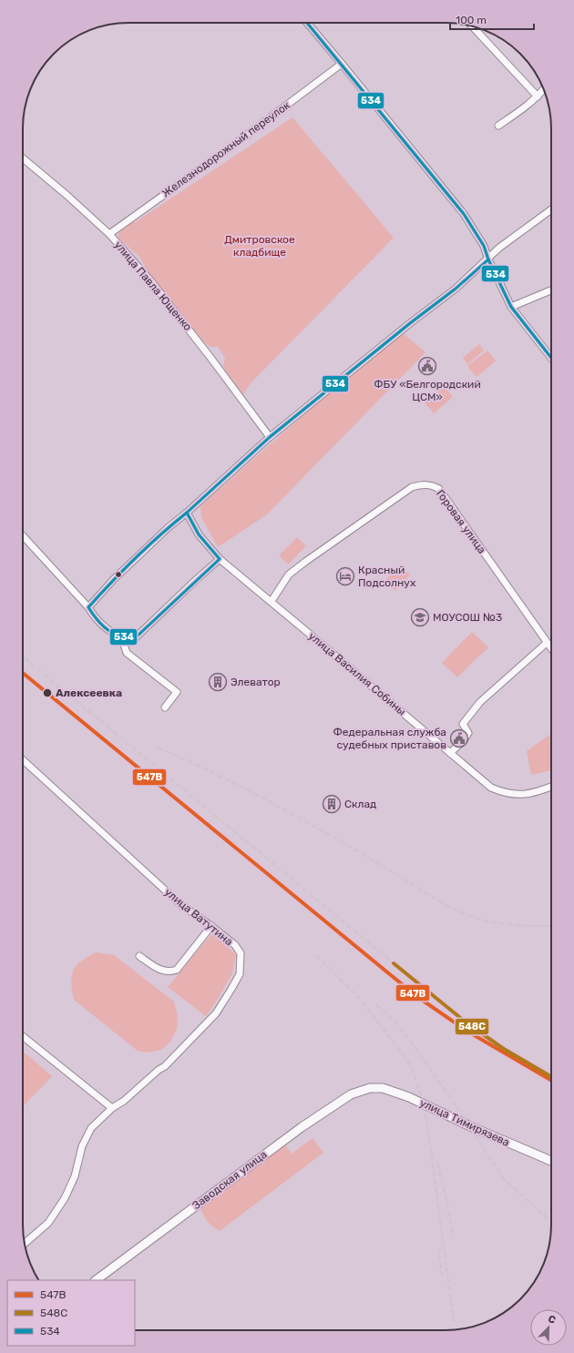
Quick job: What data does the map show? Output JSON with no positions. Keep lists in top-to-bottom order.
{
  "streets": {
    "main road": ["улица Тимирязева", "Заводская улица"],
    "street": [
      "Железнодорожный переулок",
      "улица Павла Ющенко",
      "Горовая улица",
      "улица Василия Собины",
      "улица Ватутина"
    ]
  },
  "crossings": [
    ["Железнодорожный переулок", "улица Павла Ющенко"],
    ["Горовая улица", "улица Василия Собины"],
    ["улица Тимирязева", "Заводская улица"]
  ],
  "parks": ["Дмитровское кладбище"],
  "places": {
    "public building": ["ФБУ «Белгородский ЦСМ»", "Федеральная служба судебных приставов"],
    "hotel": ["Красный Подсолнух"],
    "school or university": ["МОУСОШ №3"],
    "building": ["Элеватор", "Склад"],
    "other": ["Алексеевка"]
  },
  "lines": ["transit line 534", "transit line 547В", "transit line 548С"],
  "legend": ["547В", "548С", "534"],
  "scale_bar": "100 m",
  "north": "top right"
}
